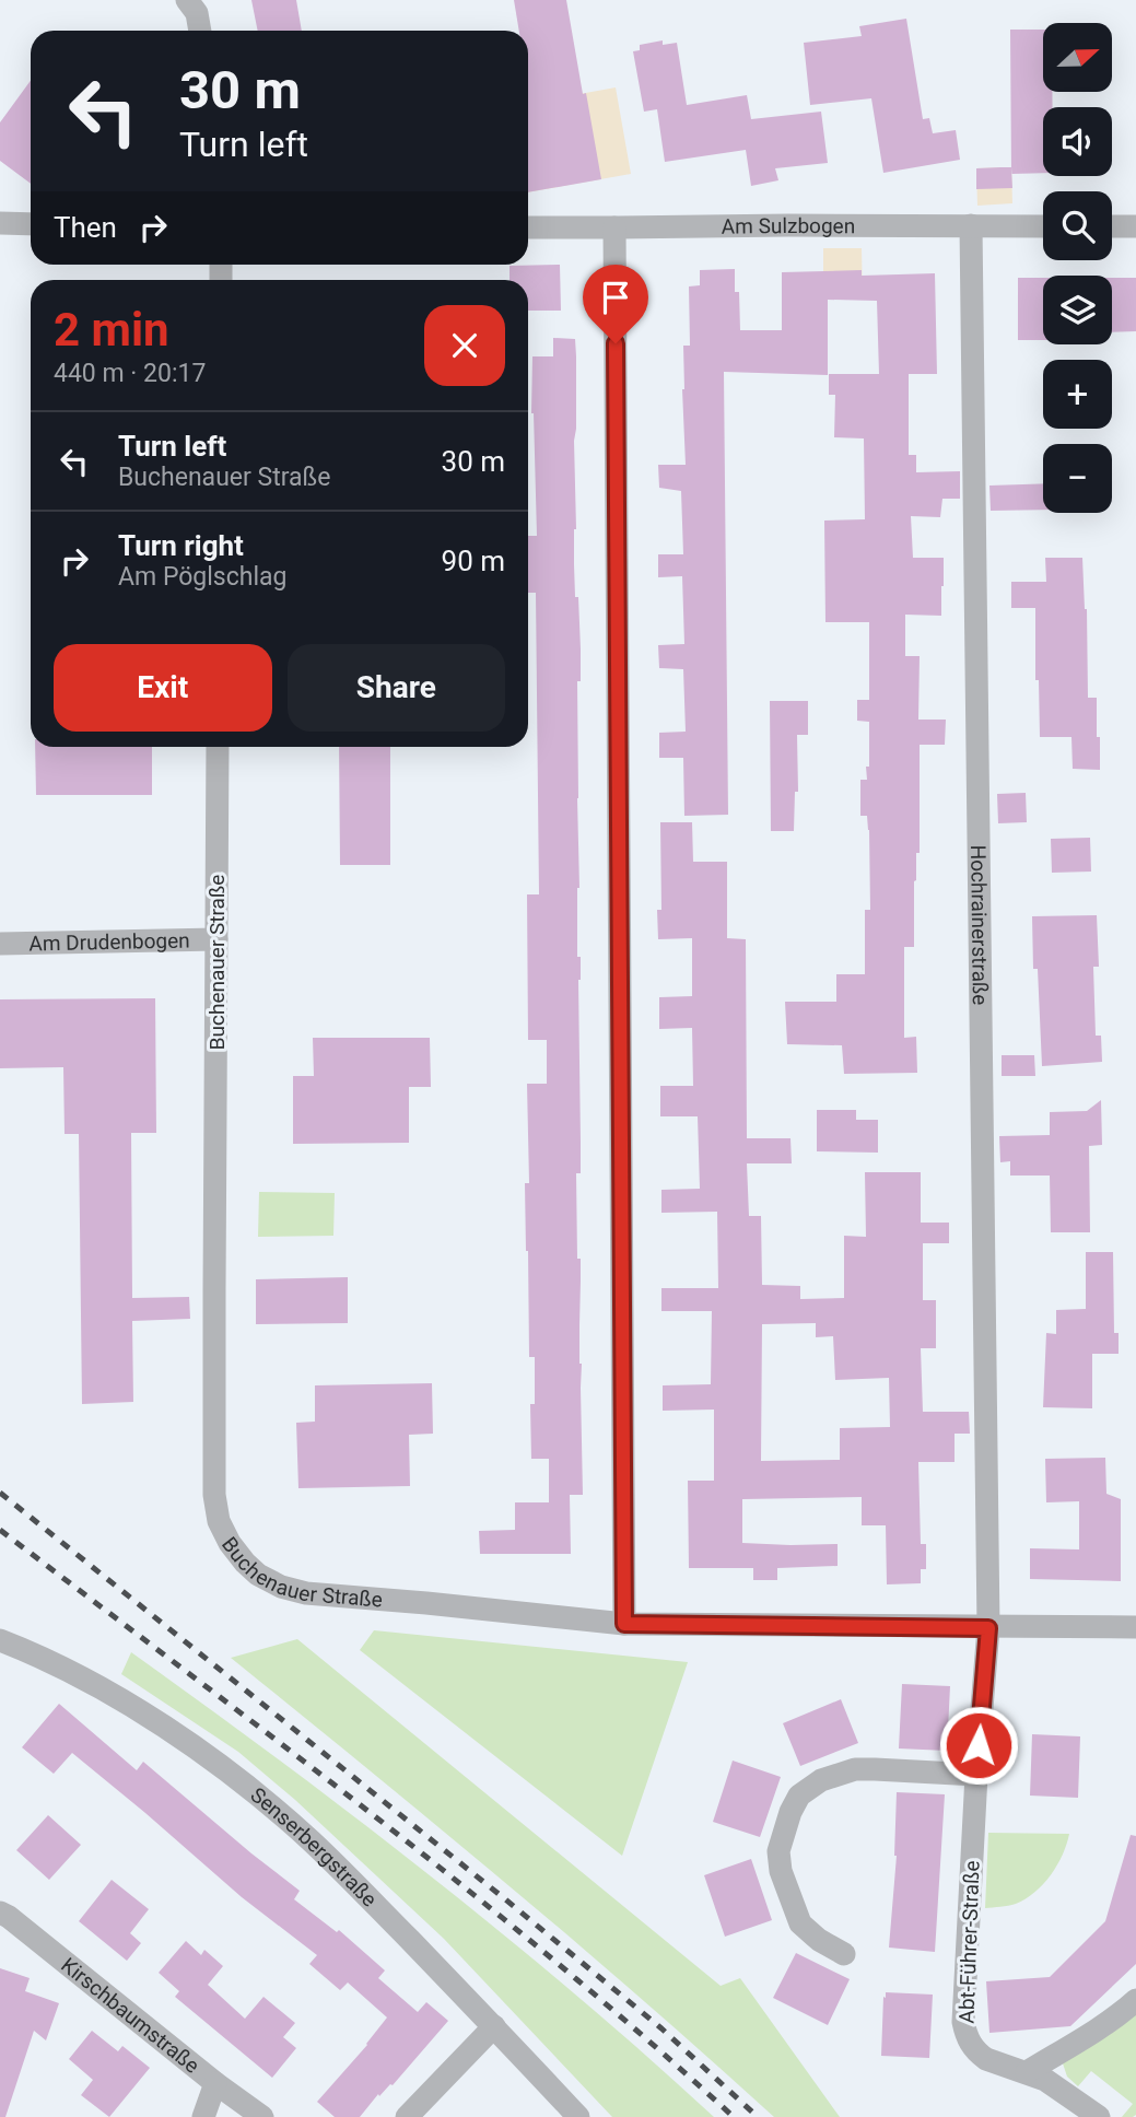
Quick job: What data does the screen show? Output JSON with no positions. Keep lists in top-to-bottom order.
{
  "streets": {
    "street": [
      "Am Sulzbogen",
      "Hochrainerstraße",
      "Am Drudenbogen",
      "Buchenauer Straße",
      "Senserbergstraße",
      "Abt-Führer-Straße",
      "Kirschbaumstraße"
    ]
  },
  "crossings": [
    ["Am Sulzbogen", "Hochrainerstraße"],
    ["Hochrainerstraße", "Buchenauer Straße"],
    ["Hochrainerstraße", "Abt-Führer-Straße"],
    ["Am Drudenbogen", "Buchenauer Straße"],
    ["Buchenauer Straße", "Abt-Führer-Straße"]
  ],
  "north": "right",
  "page": {
    "map_buttons": ["+", "−"],
    "turn": ["30 m", "Turn left"],
    "then": "Then",
    "heading": ["2 min", "440 m · 20:17"],
    "list": [
      {
        "name": "Turn left",
        "note": "Buchenauer Straße",
        "value": "30 m"
      },
      {
        "name": "Turn right",
        "note": "Am Pöglschlag",
        "value": "90 m"
      }
    ],
    "buttons": ["Exit", "Share"]
  }
}
